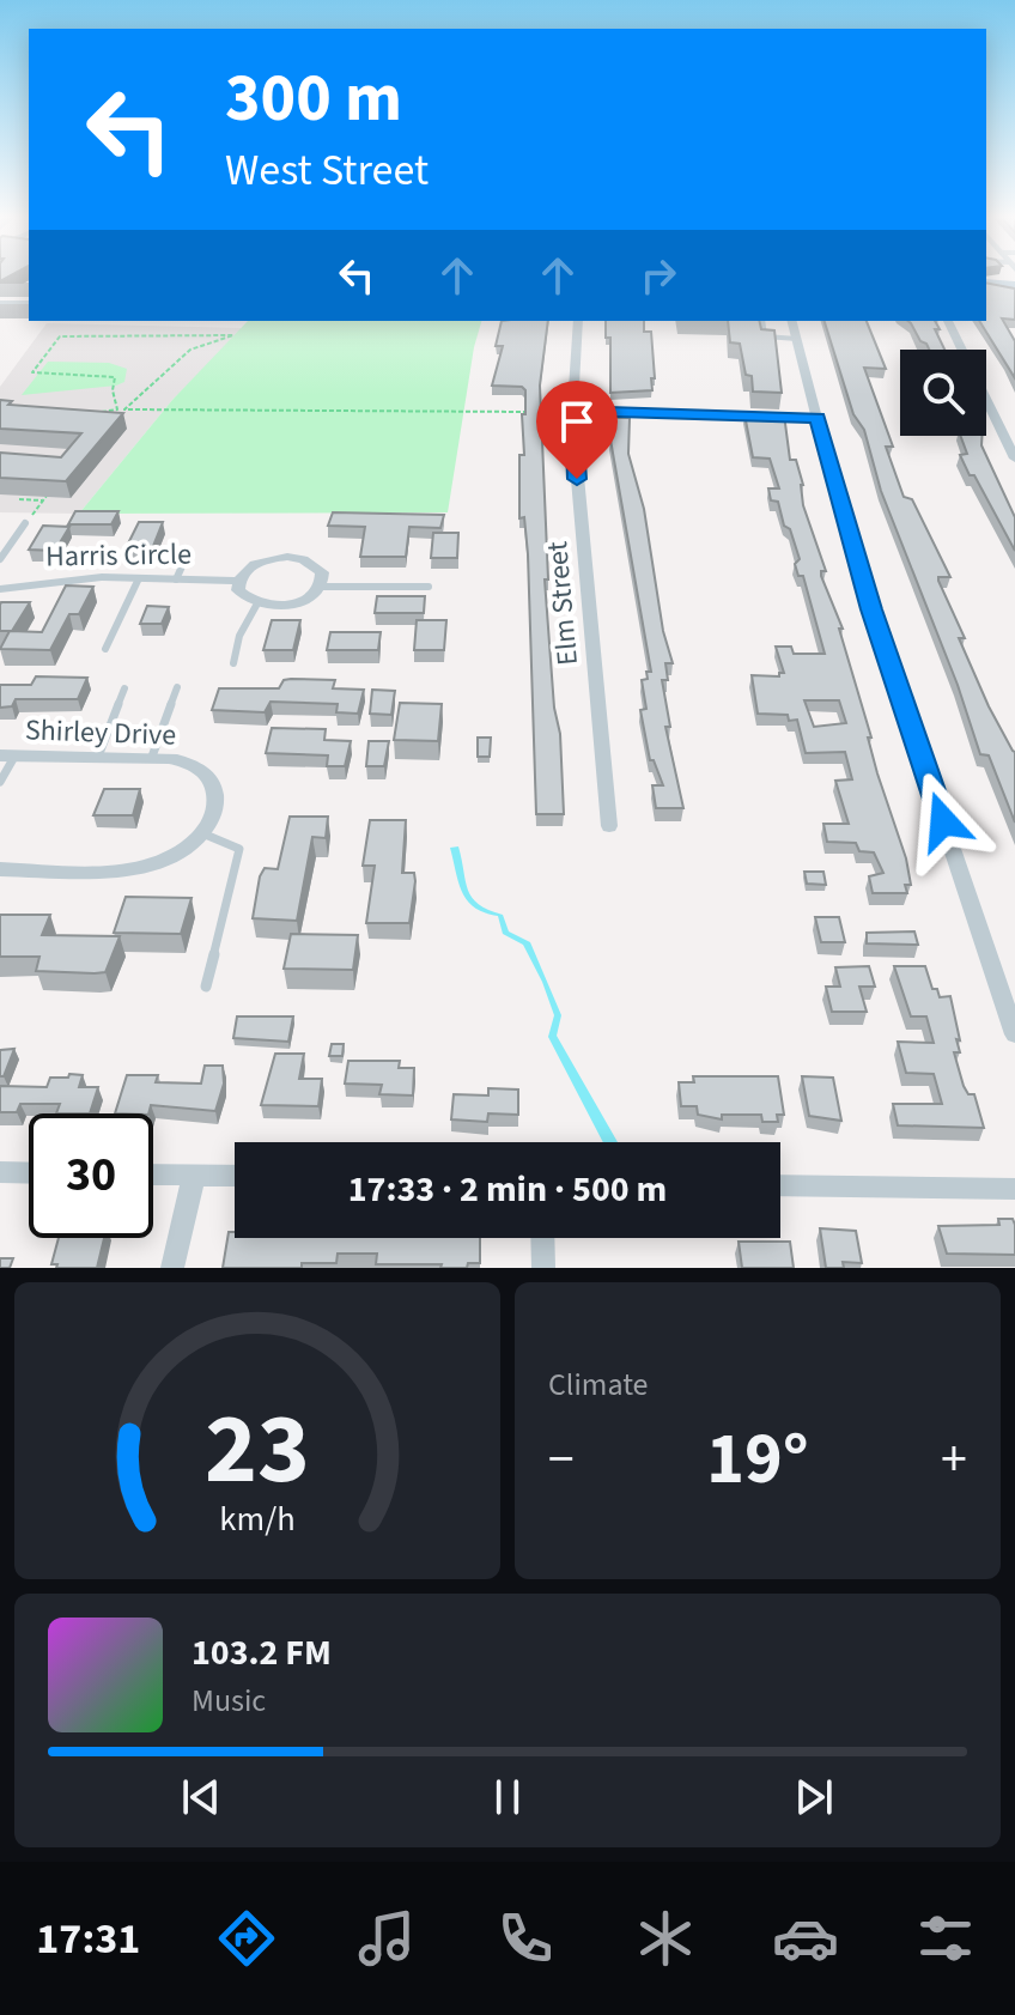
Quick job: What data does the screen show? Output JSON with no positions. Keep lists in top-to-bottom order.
{
  "streets": {
    "street": ["Harris Circle", "Elm Street", "Shirley Drive"]
  },
  "page": {
    "turn": ["300 m", "West Street"],
    "limit": "30",
    "trip": "17:33 · 2 min · 500 m",
    "tile": "Climate",
    "heat": ["−", "19°", "+"],
    "song": ["103.2 FM", "Music"],
    "tabs": "17:31",
    "gauge": ["23", "km/h"]
  }
}
